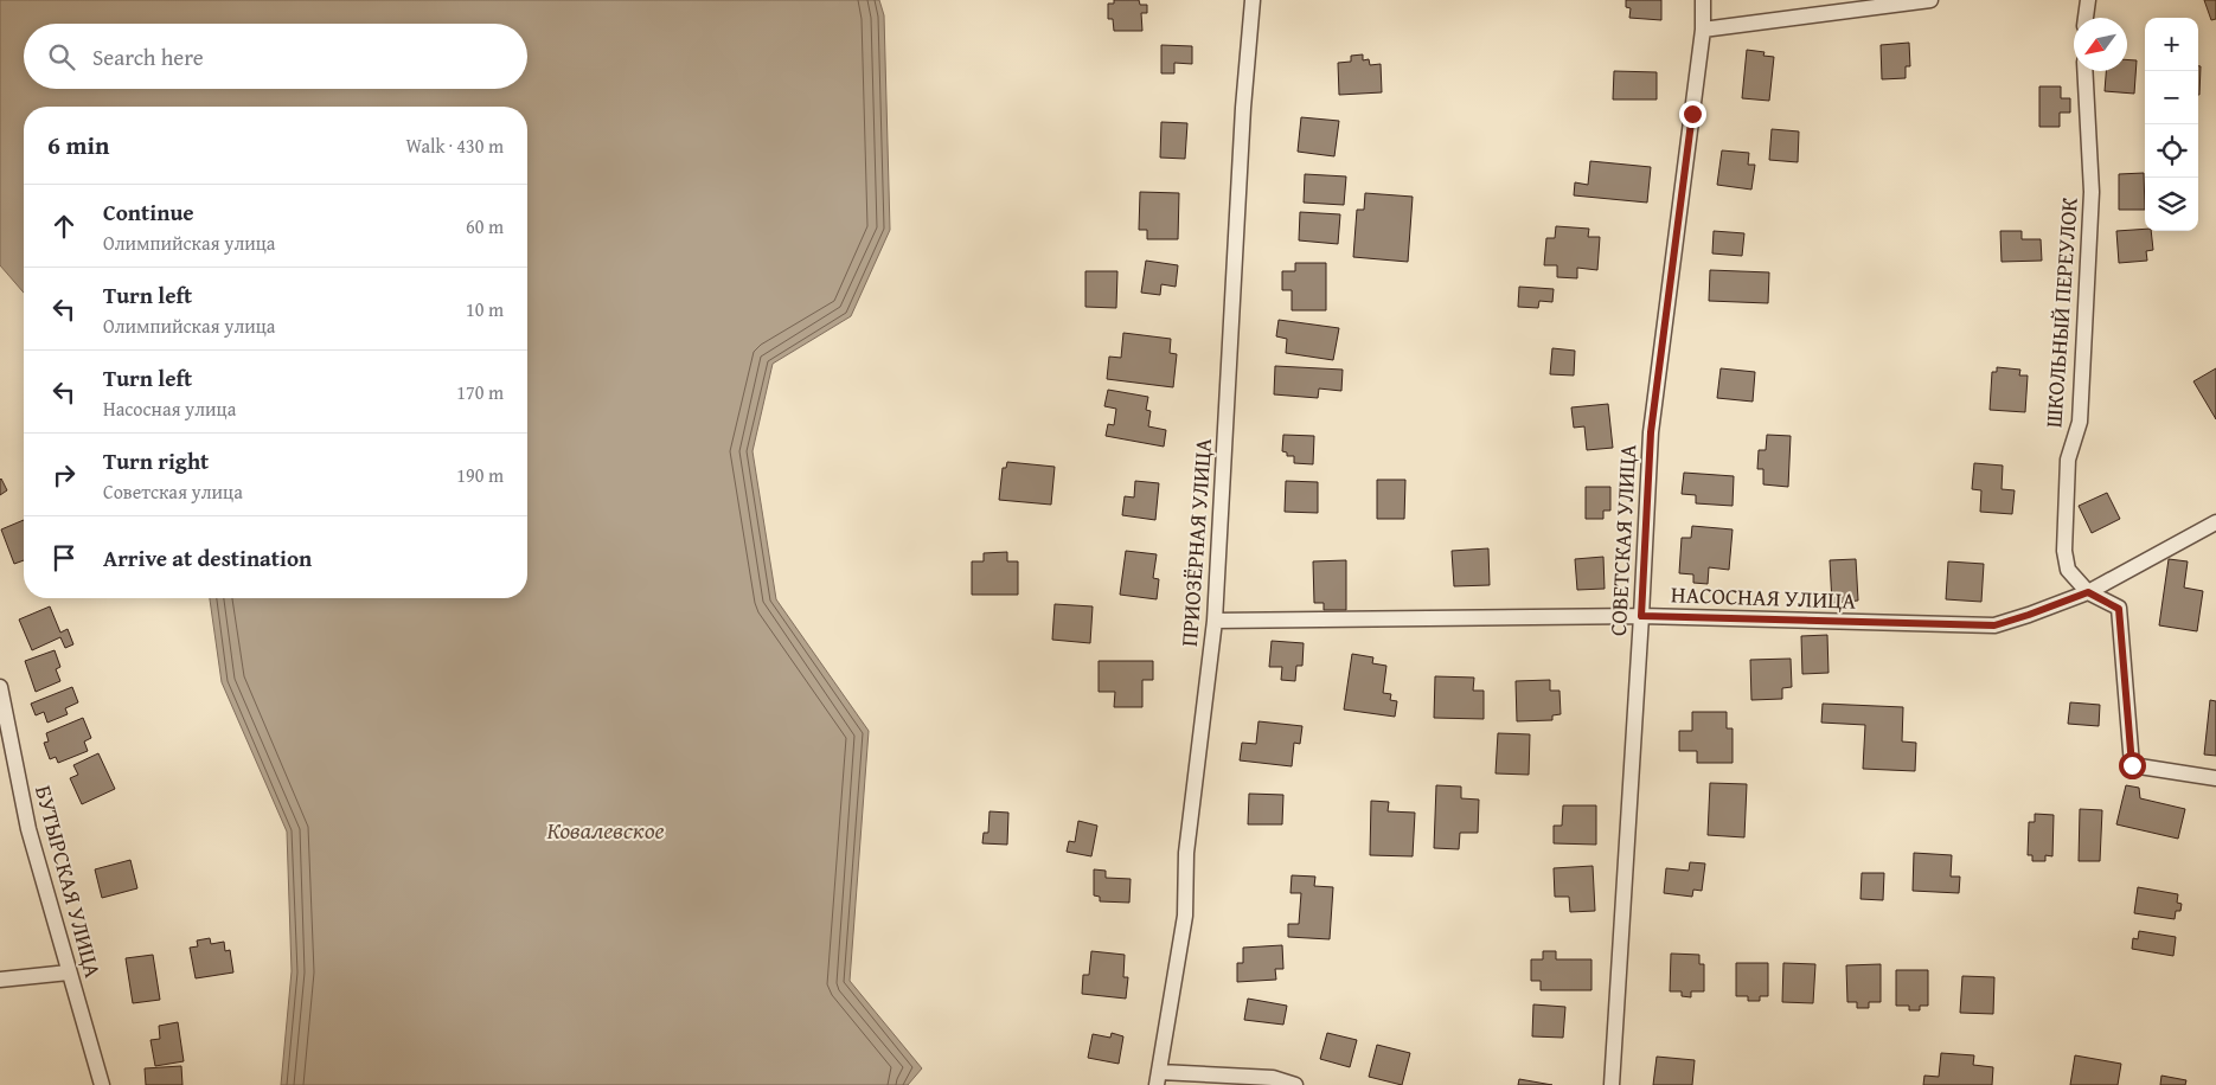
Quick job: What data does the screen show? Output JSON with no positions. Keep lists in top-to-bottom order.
{
  "streets": {
    "street": [
      "ШКОЛЬНЫЙ ПЕРЕУЛОК",
      "СОВЕТСКАЯ УЛИЦА",
      "ПРИОЗЁРНАЯ УЛИЦА",
      "НАСОСНАЯ УЛИЦА",
      "БУТЫРСКАЯ УЛИЦА"
    ]
  },
  "crossings": [
    ["ШКОЛЬНЫЙ ПЕРЕУЛОК", "НАСОСНАЯ УЛИЦА"],
    ["СОВЕТСКАЯ УЛИЦА", "НАСОСНАЯ УЛИЦА"],
    ["ПРИОЗЁРНАЯ УЛИЦА", "НАСОСНАЯ УЛИЦА"]
  ],
  "water": ["Ковалевское"],
  "north": "bottom left",
  "page": {
    "map_buttons": ["+", "−"],
    "search": "Search here",
    "heading": ["6 min", "Walk · 430 m"],
    "list": [
      ["Continue", "Олимпийская улица", "60 m"],
      ["Turn left", "Олимпийская улица", "10 m"],
      ["Turn left", "Насосная улица", "170 m"],
      ["Turn right", "Советская улица", "190 m"],
      "Arrive at destination"
    ]
  }
}
